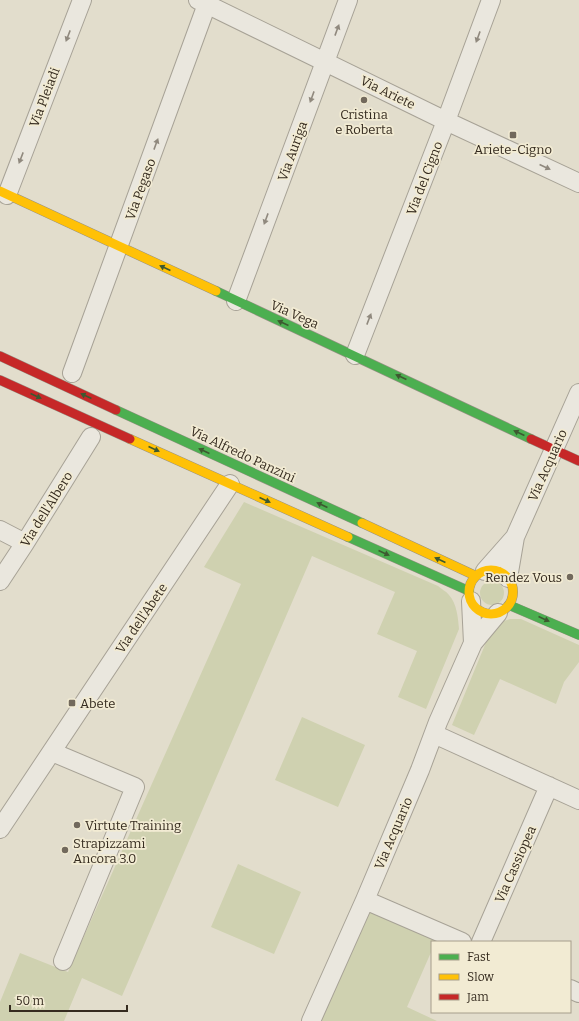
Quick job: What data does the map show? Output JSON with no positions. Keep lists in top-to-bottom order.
{
  "streets": {
    "main road": ["Via Vega", "Via Alfredo Panzini"],
    "street": [
      "Via Ariete",
      "Via Pleiadi",
      "Via Auriga",
      "Via del Cigno",
      "Via Pegaso",
      "Via Acquario",
      "Via dell'Albero",
      "Via dell'Abete",
      "Via Cassiopea"
    ]
  },
  "crossings": [
    ["Via Ariete", "Via Auriga"],
    ["Via Ariete", "Via del Cigno"],
    ["Via Ariete", "Via Pegaso"],
    ["Via Pleiadi", "Via Vega"],
    ["Via Auriga", "Via Vega"],
    ["Via del Cigno", "Via Vega"],
    ["Via Pegaso", "Via Vega"],
    ["Via Vega", "Via Acquario"],
    ["Via Alfredo Panzini", "Via Acquario"]
  ],
  "one_way": [
    "Via Ariete",
    "Via Pleiadi",
    "Via Pegaso",
    "Via Vega"
  ],
  "places": {
    "other": [
      "Cristina e Roberta",
      "Rendez Vous",
      "Virtute Training",
      "Strapizzami Ancora 3.0"
    ],
    "transit": ["Ariete-Cigno", "Abete"]
  },
  "legend": ["Fast", "Slow", "Jam"],
  "scale_bar": "50 m"
}
